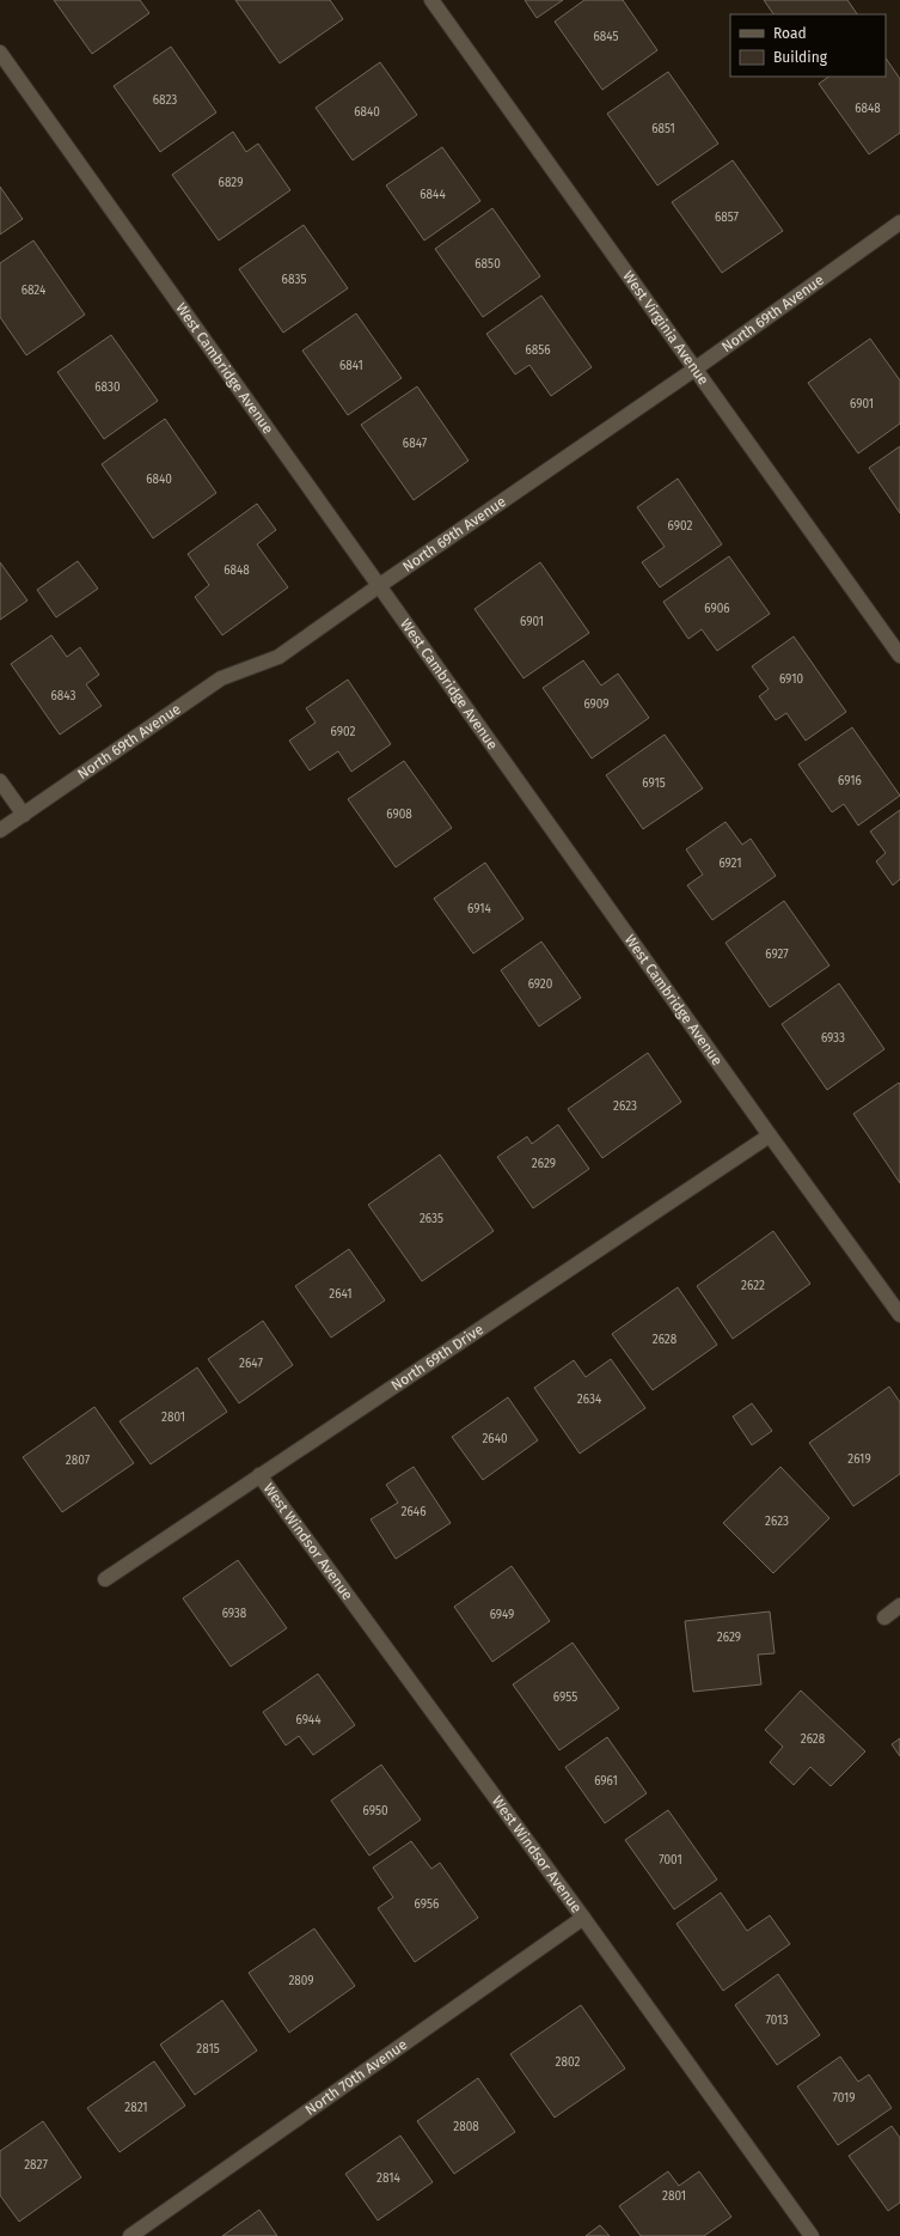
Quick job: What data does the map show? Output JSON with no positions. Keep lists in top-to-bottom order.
{
  "streets": {
    "street": [
      "North 69th Avenue",
      "West Virginia Avenue",
      "West Cambridge Avenue",
      "North 69th Drive",
      "West Windsor Avenue",
      "North 70th Avenue"
    ]
  },
  "crossings": [
    ["North 69th Avenue", "West Virginia Avenue"],
    ["North 69th Avenue", "West Cambridge Avenue"],
    ["West Cambridge Avenue", "North 69th Drive"],
    ["North 69th Drive", "West Windsor Avenue"],
    ["West Windsor Avenue", "North 70th Avenue"]
  ],
  "house_numbers": [
    "6845",
    "6823",
    "6848",
    "6840",
    "6851",
    "6829",
    "6844",
    "6857",
    "6850",
    "6835",
    "6824",
    "6856",
    "6841",
    "6830",
    "6901",
    "6847",
    "6840",
    "6902",
    "6848",
    "6906",
    "6901",
    "6910",
    "6843",
    "6909",
    "6902",
    "6916",
    "6915",
    "6908",
    "6921",
    "6914",
    "6927",
    "6920",
    "6933",
    "2623",
    "2629",
    "2635",
    "2622",
    "2641",
    "2628",
    "2647",
    "2634",
    "2801",
    "2640",
    "2619",
    "2807",
    "2646",
    "2623",
    "6938",
    "6949",
    "2629",
    "6955",
    "6944",
    "2628",
    "6961",
    "6950",
    "7001",
    "6956",
    "2809",
    "7013",
    "2815",
    "2802",
    "7019",
    "2821",
    "2808",
    "2827",
    "2814",
    "2801"
  ],
  "legend": ["Road", "Building"]
}
